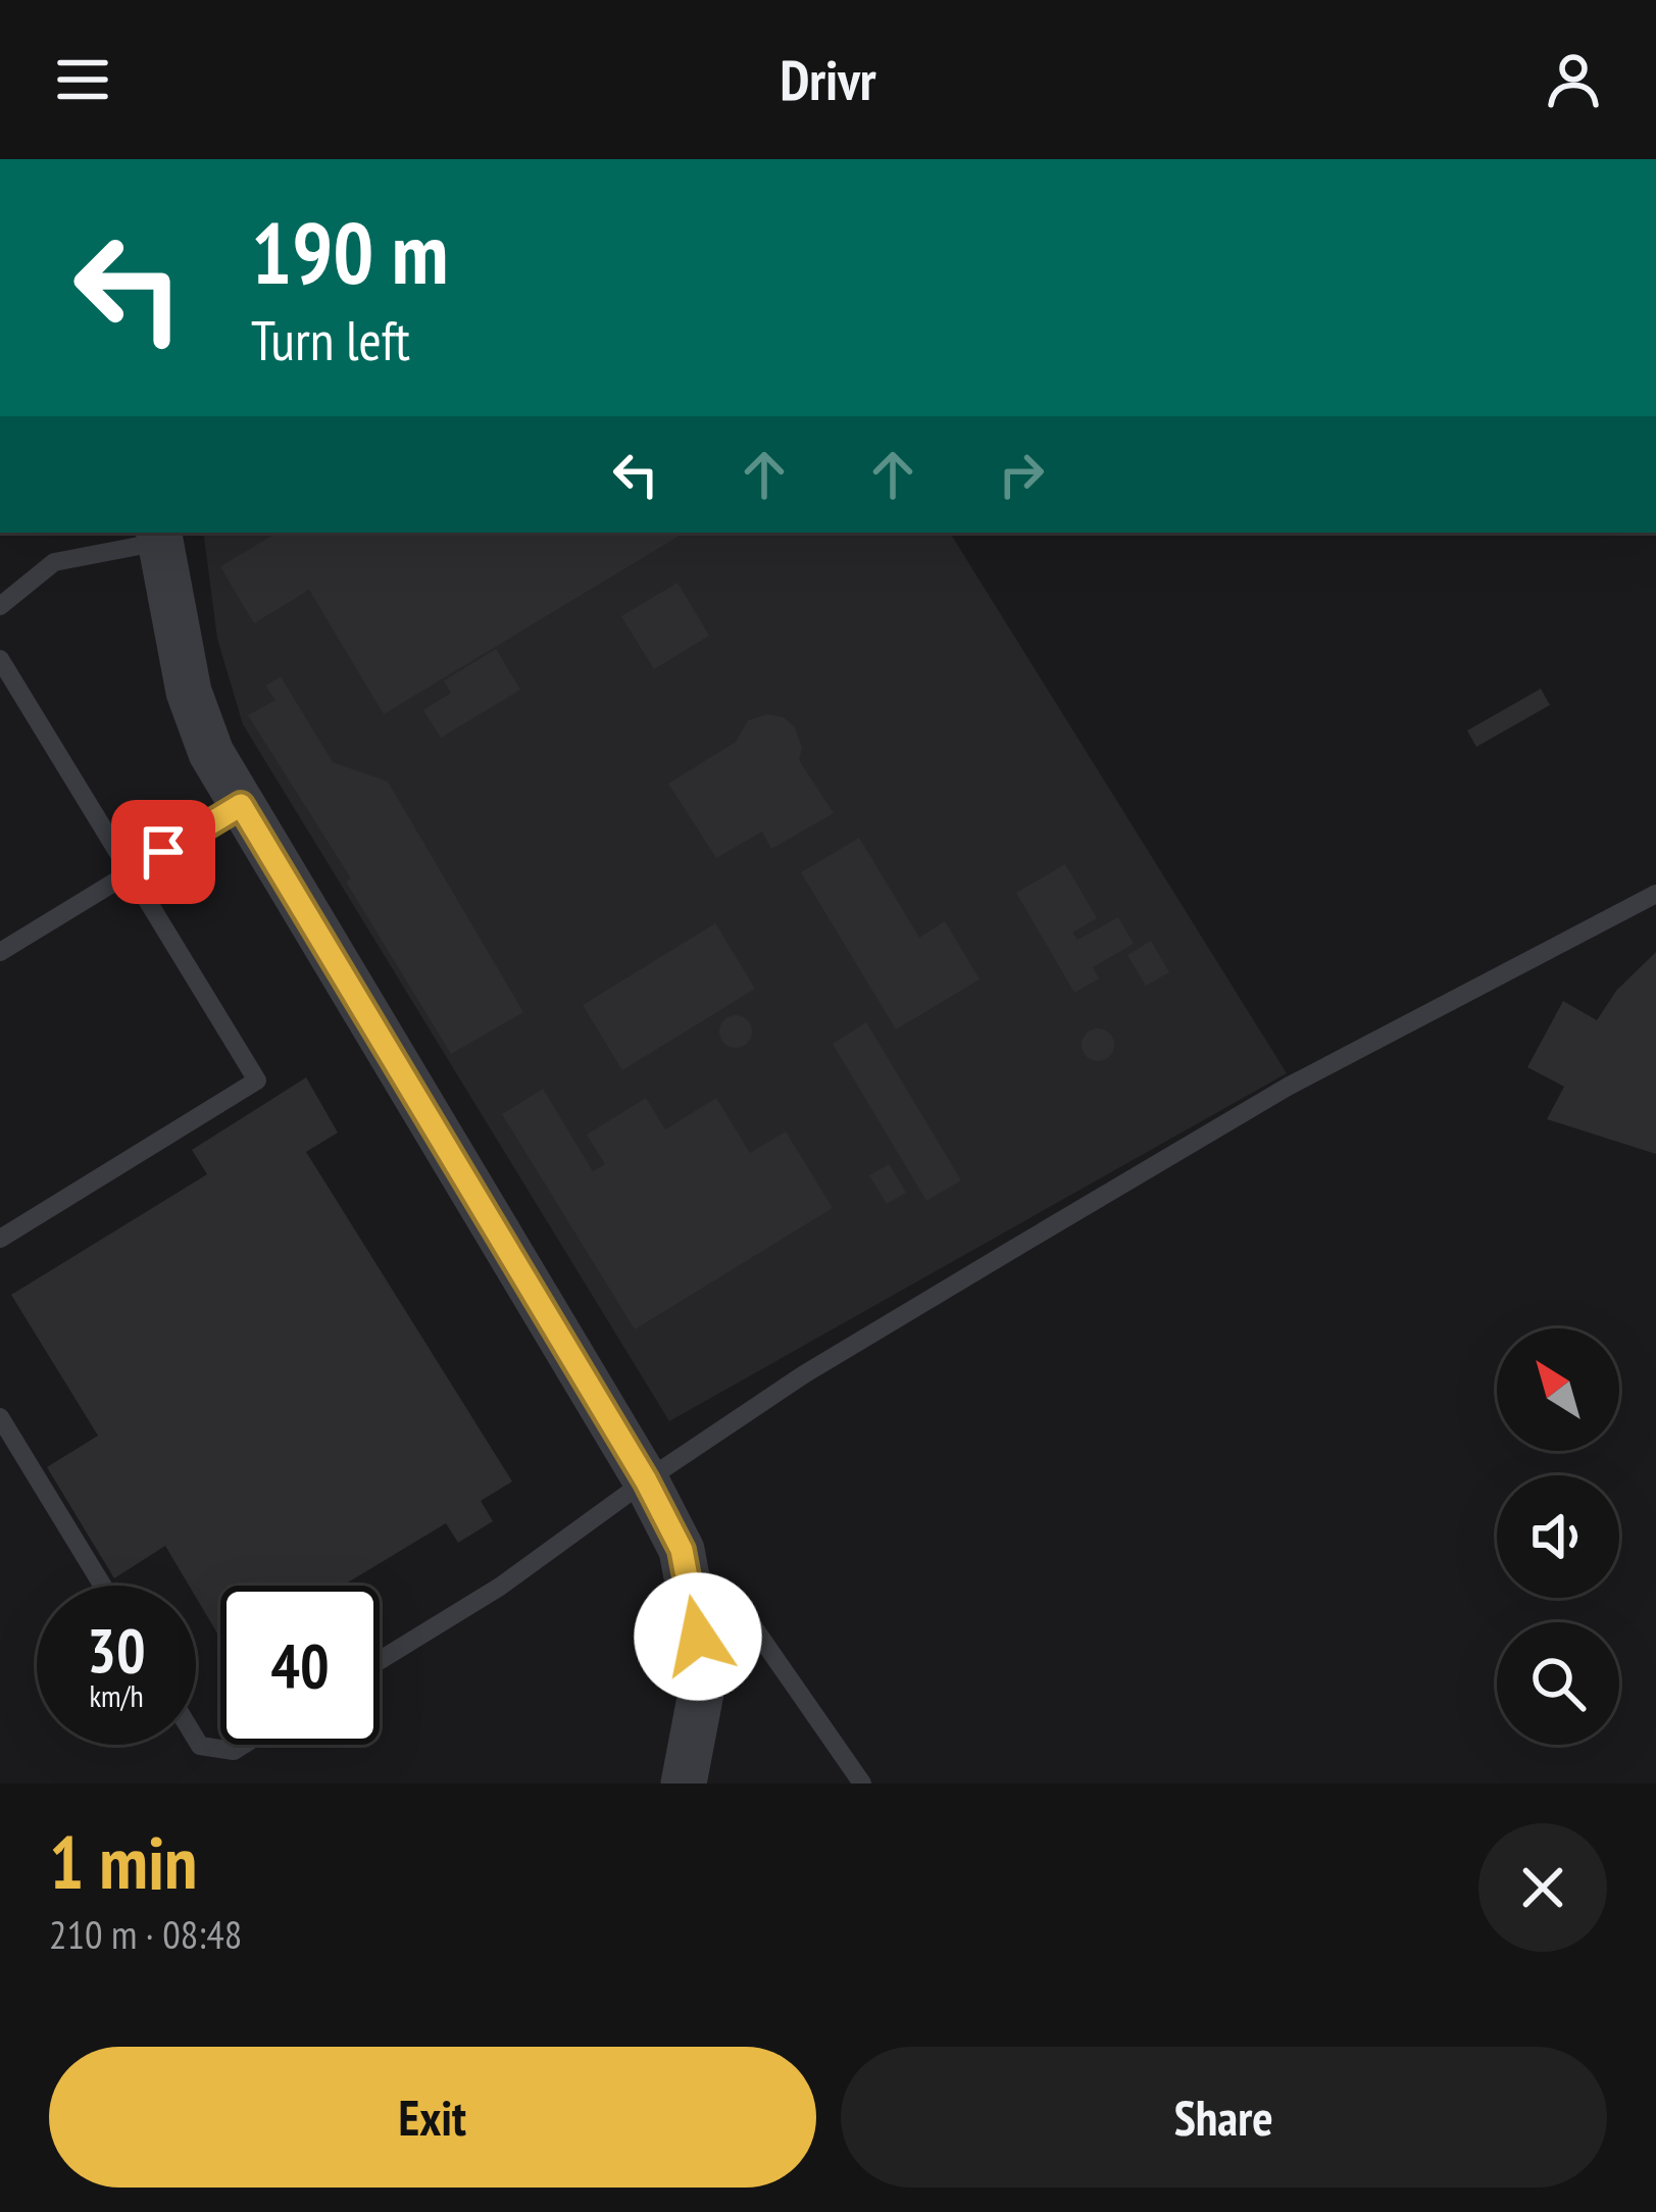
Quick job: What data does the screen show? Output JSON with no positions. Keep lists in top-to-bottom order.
{
  "north": "top left",
  "page": {
    "header": "Drivr",
    "turn": ["190 m", "Turn left"],
    "speed": "30 km/h",
    "limit": "40",
    "heading": ["1 min", "210 m · 08:48"],
    "buttons": ["Exit", "Share"]
  }
}
